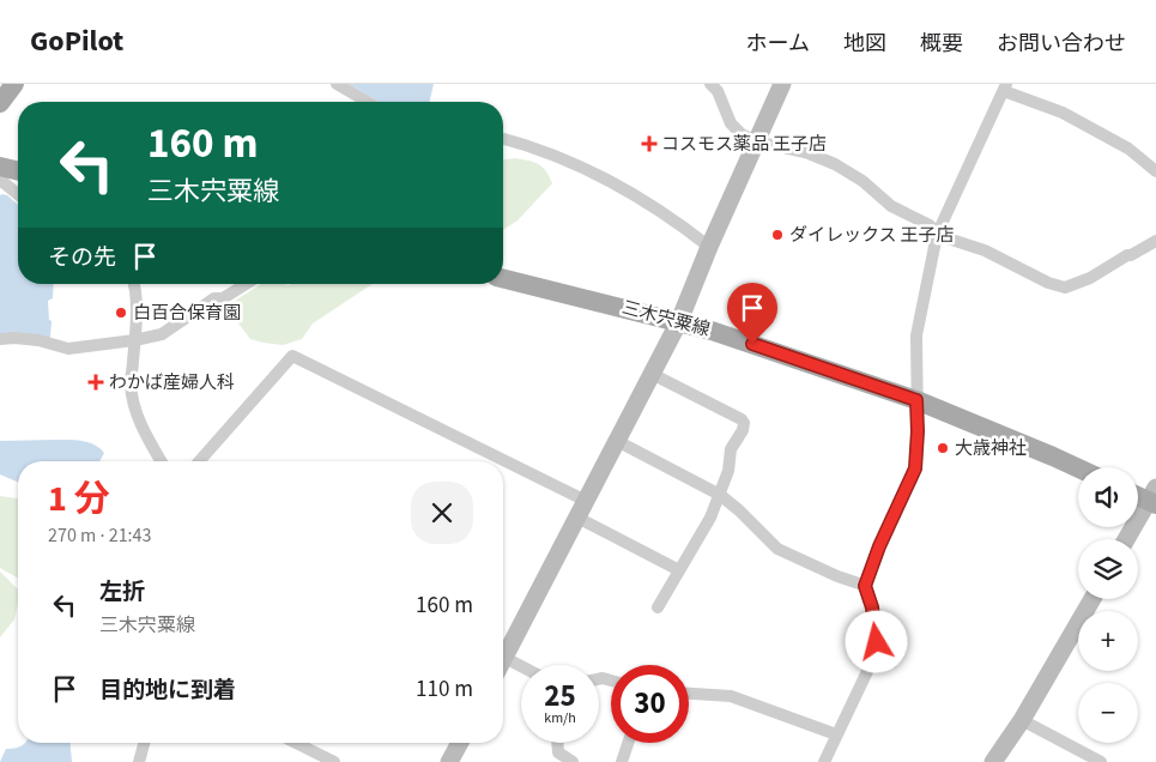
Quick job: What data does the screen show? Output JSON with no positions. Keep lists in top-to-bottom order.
{
  "streets": {
    "main road": ["三木宍粟線"]
  },
  "places": {
    "health": ["コスモス薬品 王子店", "わかば産婦人科"],
    "other": ["ダイレックス 王子店", "白百合保育園", "大歳神社"]
  },
  "page": {
    "header": "GoPilot",
    "nav": [
      "ホーム",
      "地図",
      "概要",
      "お問い合わせ"
    ],
    "turn": ["160 m", "三木宍粟線"],
    "then": "その先",
    "heading": ["1 分", "270 m · 21:43"],
    "map_buttons": ["+", "−"],
    "list": [
      {
        "name": "左折",
        "note": "三木宍粟線",
        "value": "160 m"
      },
      {
        "name": "目的地に到着",
        "value": "110 m"
      }
    ],
    "speed": "25 km/h",
    "limit": "30"
  }
}
